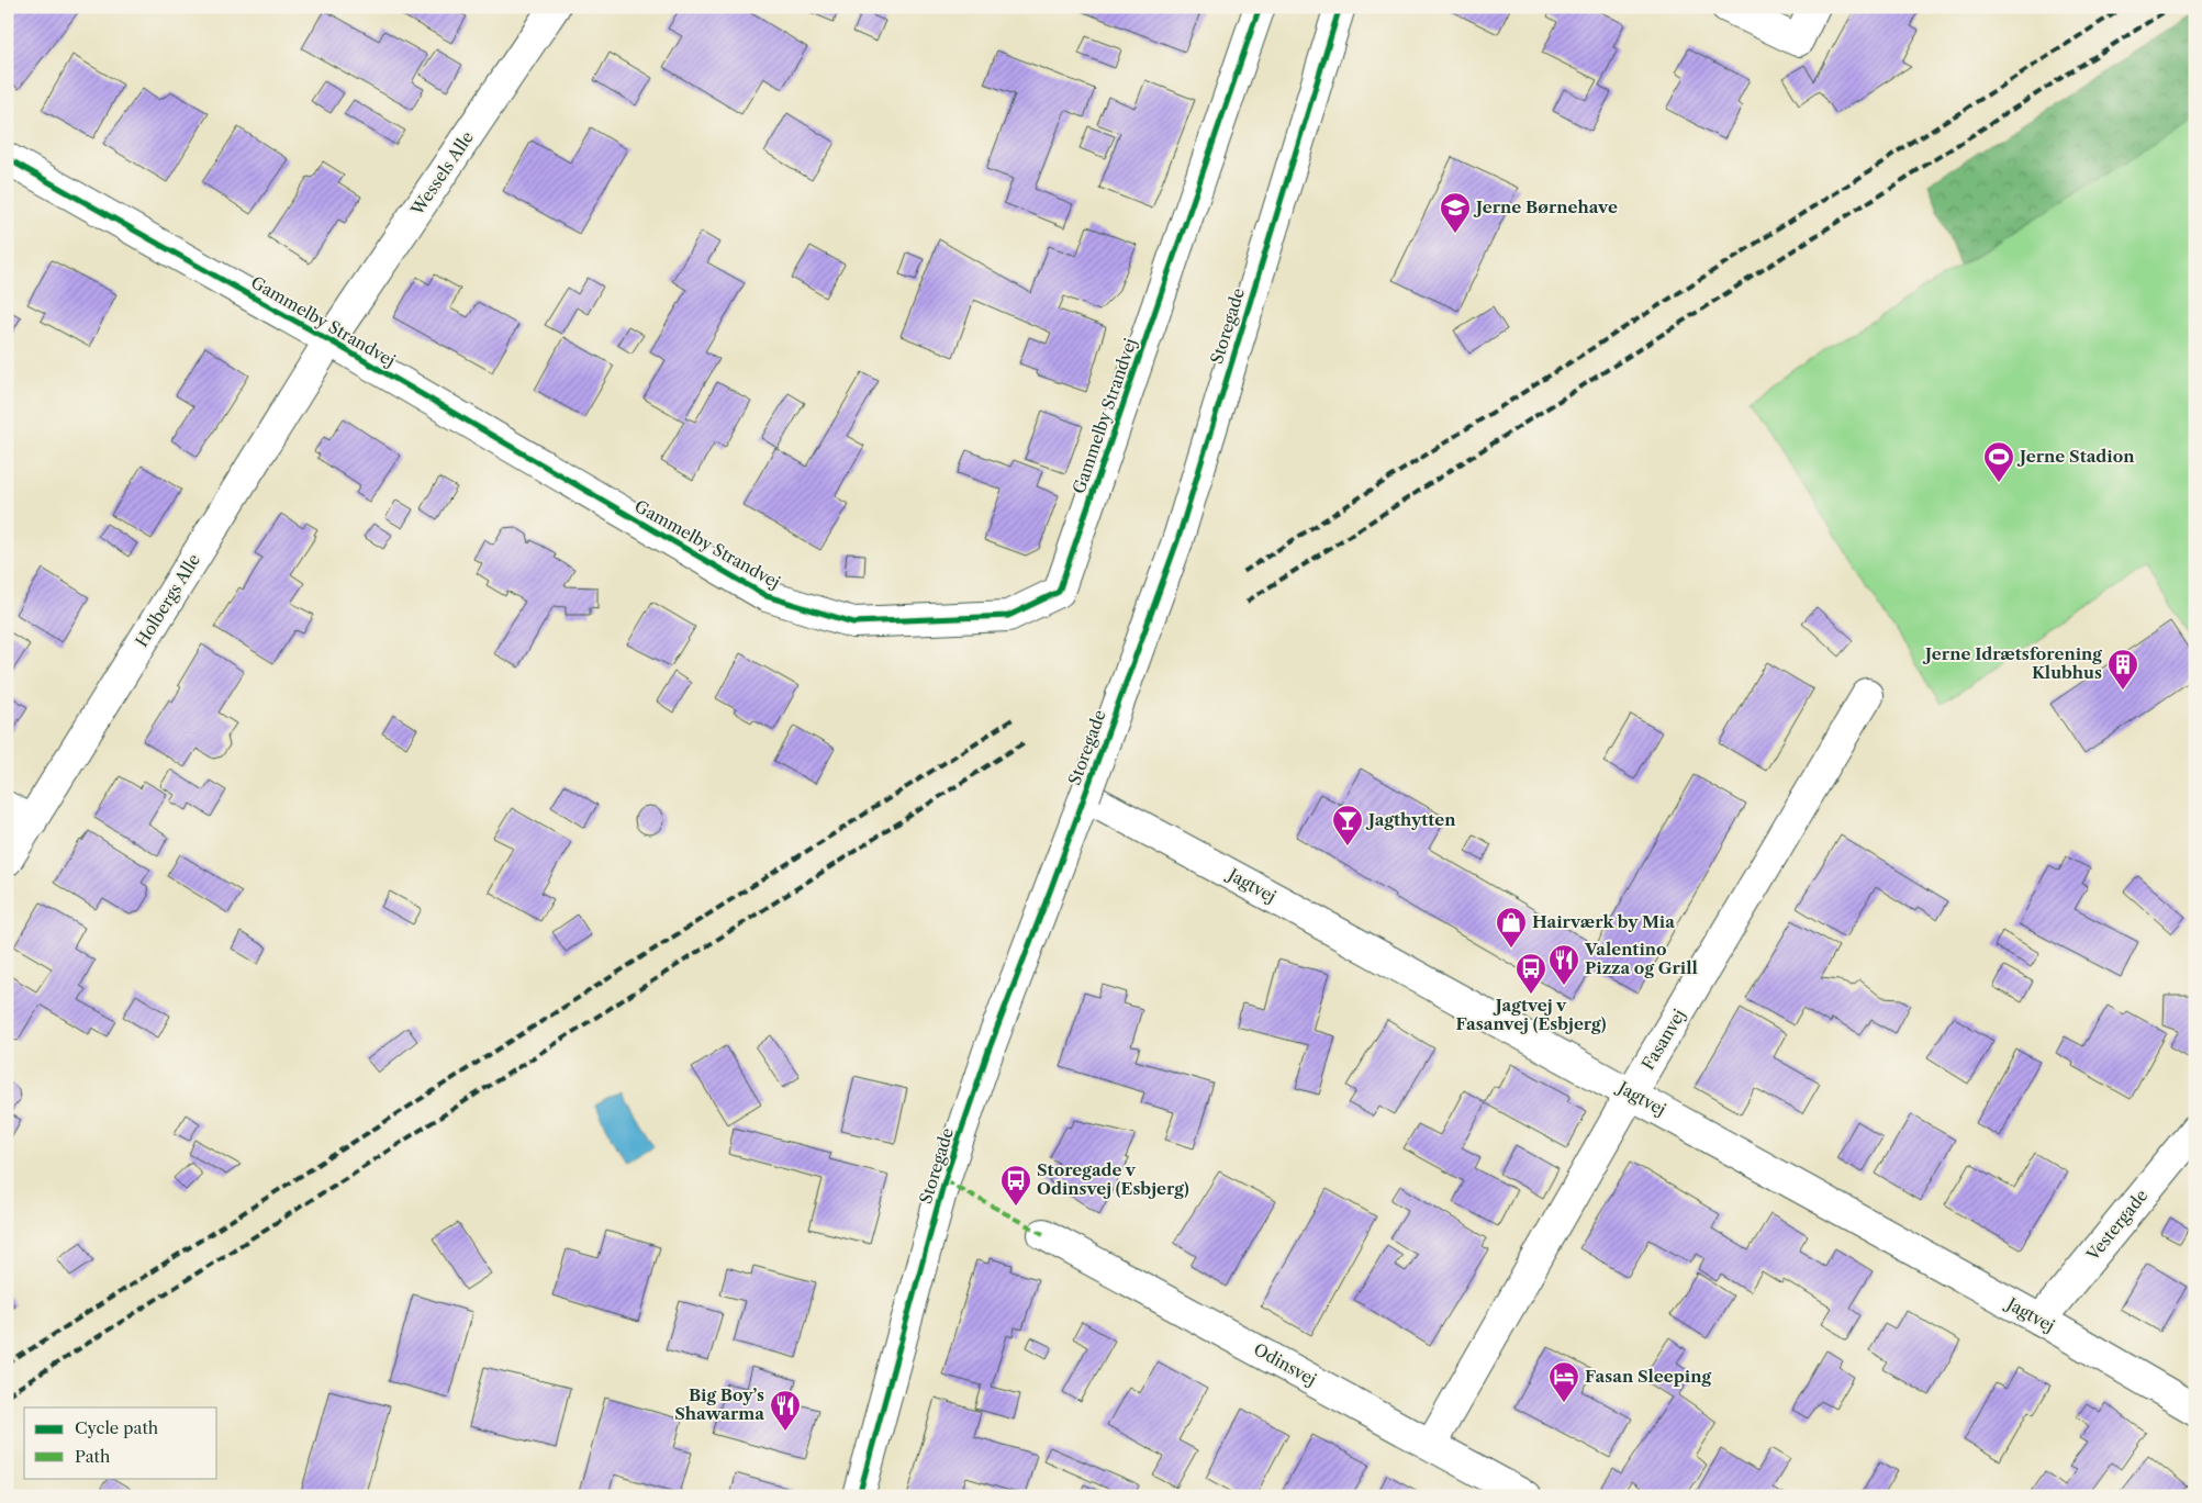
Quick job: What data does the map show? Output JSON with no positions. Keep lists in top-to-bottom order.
{
  "streets": {
    "street": [
      "Wessels Alle",
      "Gammelby Strandvej",
      "Storegade",
      "Holbergs Alle",
      "Jagtvej",
      "Fasanvej",
      "Vestergade",
      "Odinsvej"
    ]
  },
  "crossings": [
    ["Wessels Alle", "Gammelby Strandvej"],
    ["Wessels Alle", "Holbergs Alle"],
    ["Gammelby Strandvej", "Holbergs Alle"],
    ["Storegade", "Jagtvej"],
    ["Jagtvej", "Fasanvej"],
    ["Jagtvej", "Vestergade"],
    ["Fasanvej", "Odinsvej"]
  ],
  "places": {
    "school or university": ["Jerne Børnehave"],
    "sports": ["Jerne Stadion"],
    "building": ["Jerne Idrætsforening Klubhus"],
    "bar": ["Jagthytten"],
    "shop": ["Hairværk by Mia"],
    "restaurant": ["Valentino Pizza og Grill", "Big Boy’s Shawarma"],
    "bus stop": ["Jagtvej v Fasanvej (Esbjerg)", "Storegade v Odinsvej (Esbjerg)"],
    "hotel": ["Fasan Sleeping"]
  },
  "legend": ["Cycle path", "Path"]
}
